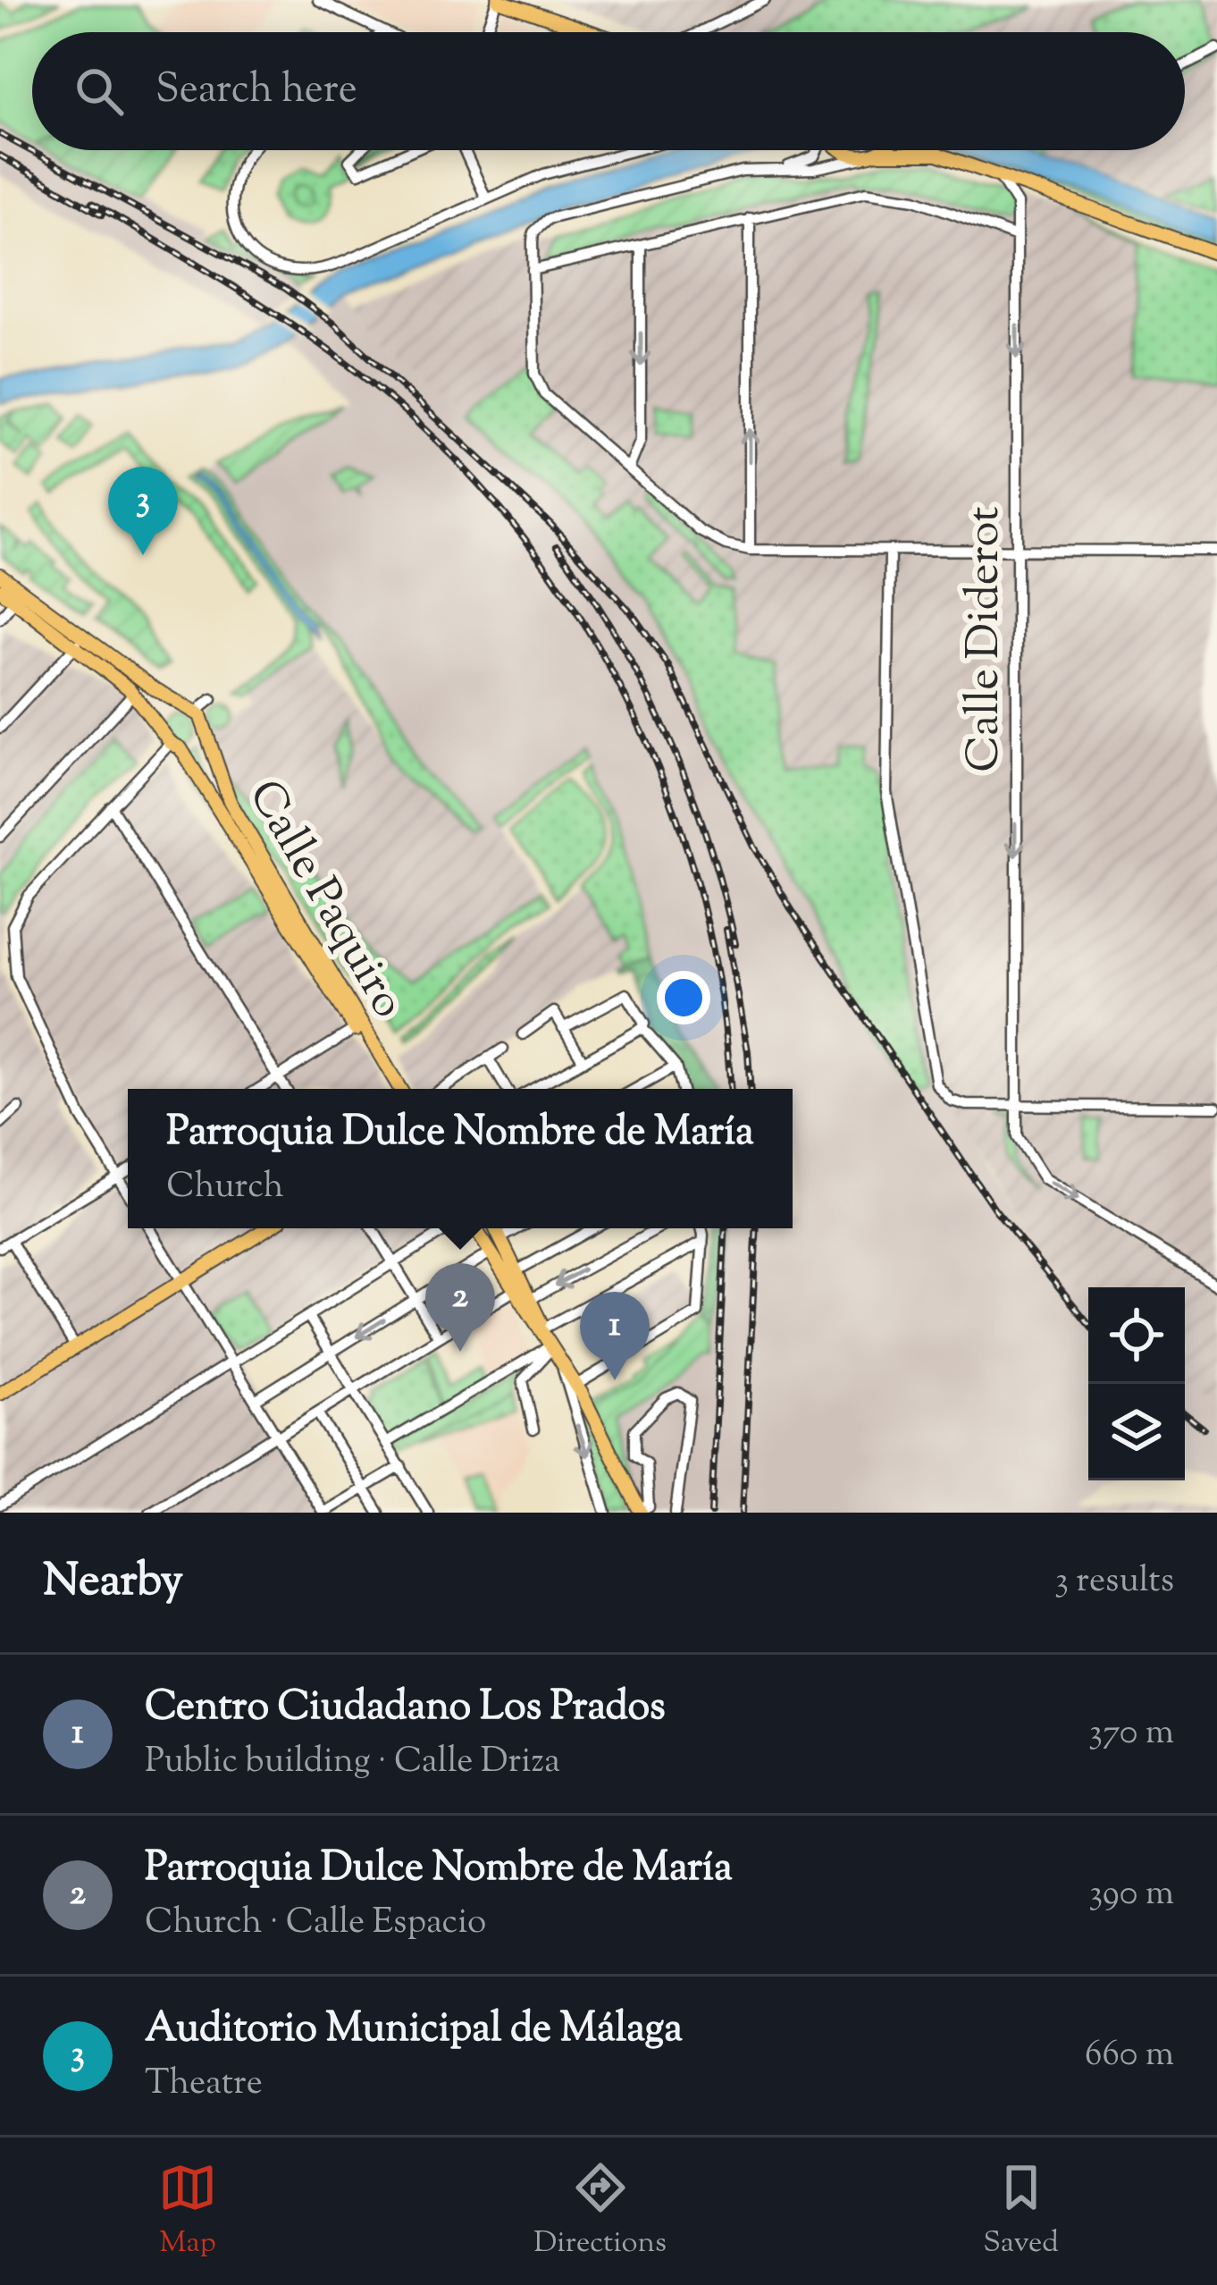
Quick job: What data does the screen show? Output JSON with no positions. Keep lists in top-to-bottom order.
{
  "streets": {
    "main road": ["Calle Paquiro"],
    "street": ["Calle Diderot"]
  },
  "one_way": ["Calle Diderot"],
  "page": {
    "search": "Search here",
    "pins": ["3", "2", "1"],
    "popup": ["Parroquia Dulce Nombre de María", "Church"],
    "heading": ["Nearby", "3 results"],
    "list": [
      {
        "mark": "1",
        "name": "Centro Ciudadano Los Prados",
        "note": "Public building · Calle Driza",
        "value": "370 m"
      },
      {
        "mark": "2",
        "name": "Parroquia Dulce Nombre de María",
        "note": "Church · Calle Espacio",
        "value": "390 m"
      },
      {
        "mark": "3",
        "name": "Auditorio Municipal de Málaga",
        "note": "Theatre",
        "value": "660 m"
      }
    ],
    "nav": ["Map", "Directions", "Saved"]
  }
}
